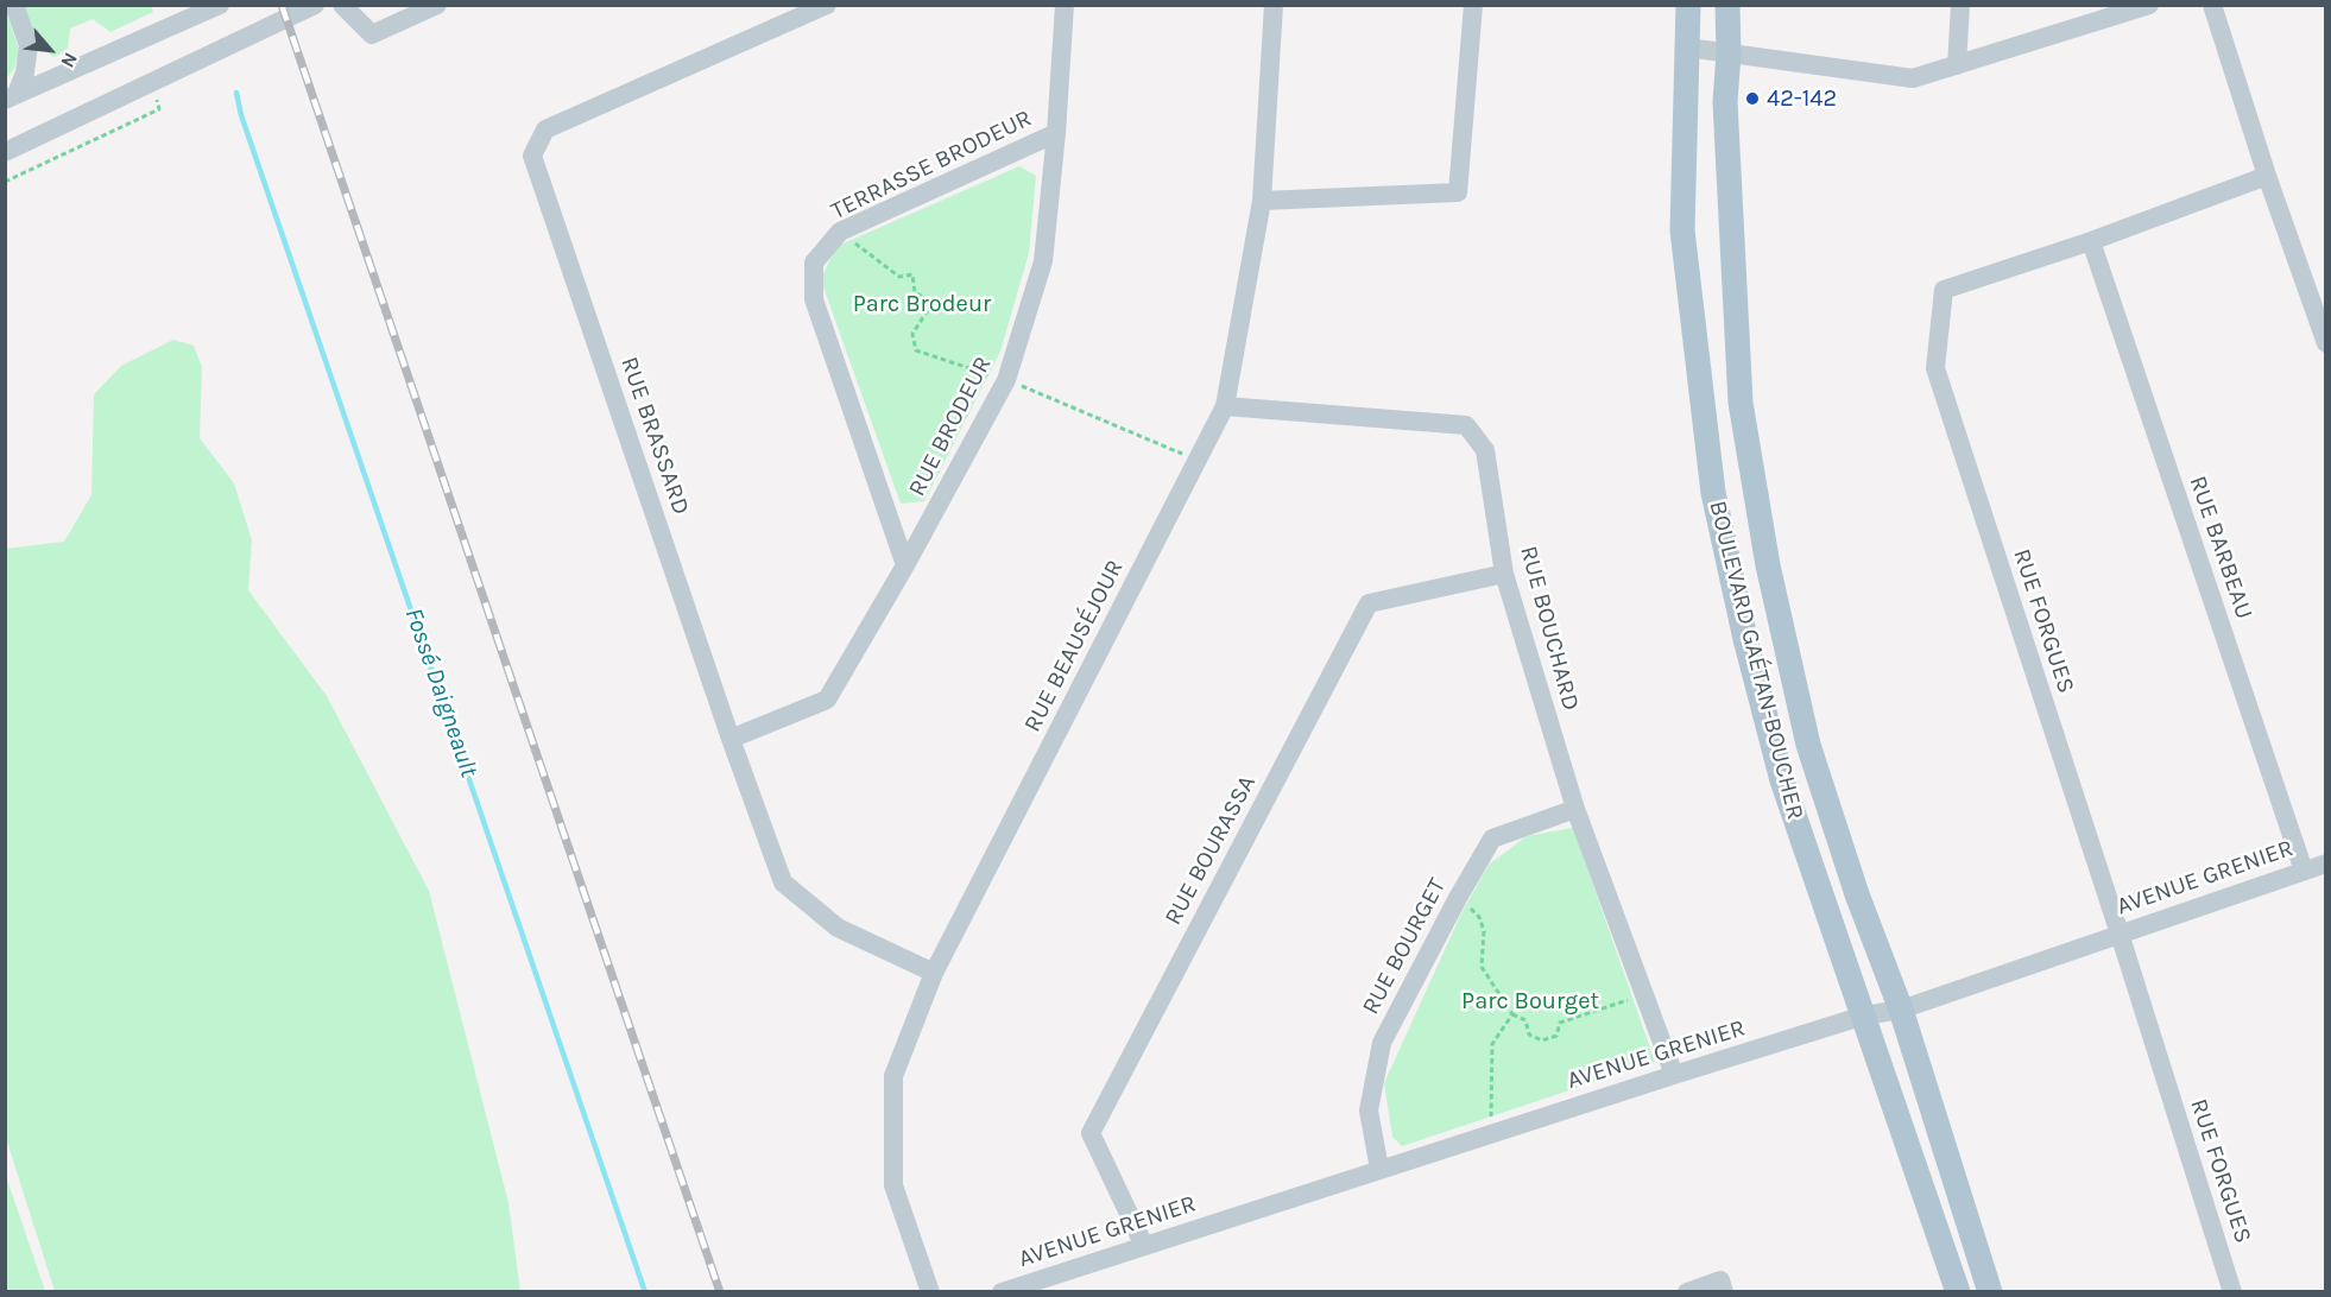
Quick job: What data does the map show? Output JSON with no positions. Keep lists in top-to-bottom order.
{
  "streets": {
    "main road": ["BOULEVARD GAÉTAN-BOUCHER"],
    "street": [
      "TERRASSE BRODEUR",
      "RUE BRODEUR",
      "RUE BRASSARD",
      "RUE BARBEAU",
      "RUE FORGUES",
      "RUE BOUCHARD",
      "RUE BEAUSÉJOUR",
      "RUE BOURASSA",
      "AVENUE GRENIER",
      "RUE BOURGET"
    ]
  },
  "crossings": [
    ["TERRASSE BRODEUR", "RUE BRODEUR"],
    ["RUE BRODEUR", "RUE BRASSARD"],
    ["RUE BRASSARD", "RUE BEAUSÉJOUR"],
    ["RUE BARBEAU", "RUE FORGUES"],
    ["RUE BARBEAU", "AVENUE GRENIER"],
    ["RUE FORGUES", "AVENUE GRENIER"],
    ["RUE BOUCHARD", "RUE BEAUSÉJOUR"],
    ["RUE BOUCHARD", "RUE BOURASSA"],
    ["RUE BOUCHARD", "AVENUE GRENIER"],
    ["RUE BOUCHARD", "RUE BOURGET"],
    ["BOULEVARD GAÉTAN-BOUCHER", "AVENUE GRENIER"],
    ["RUE BOURASSA", "AVENUE GRENIER"],
    ["AVENUE GRENIER", "RUE BOURGET"]
  ],
  "water": ["Fossé Daigneault"],
  "parks": ["Parc Brodeur", "Parc Bourget"],
  "places": ["42-142"],
  "north": "bottom right"
}
